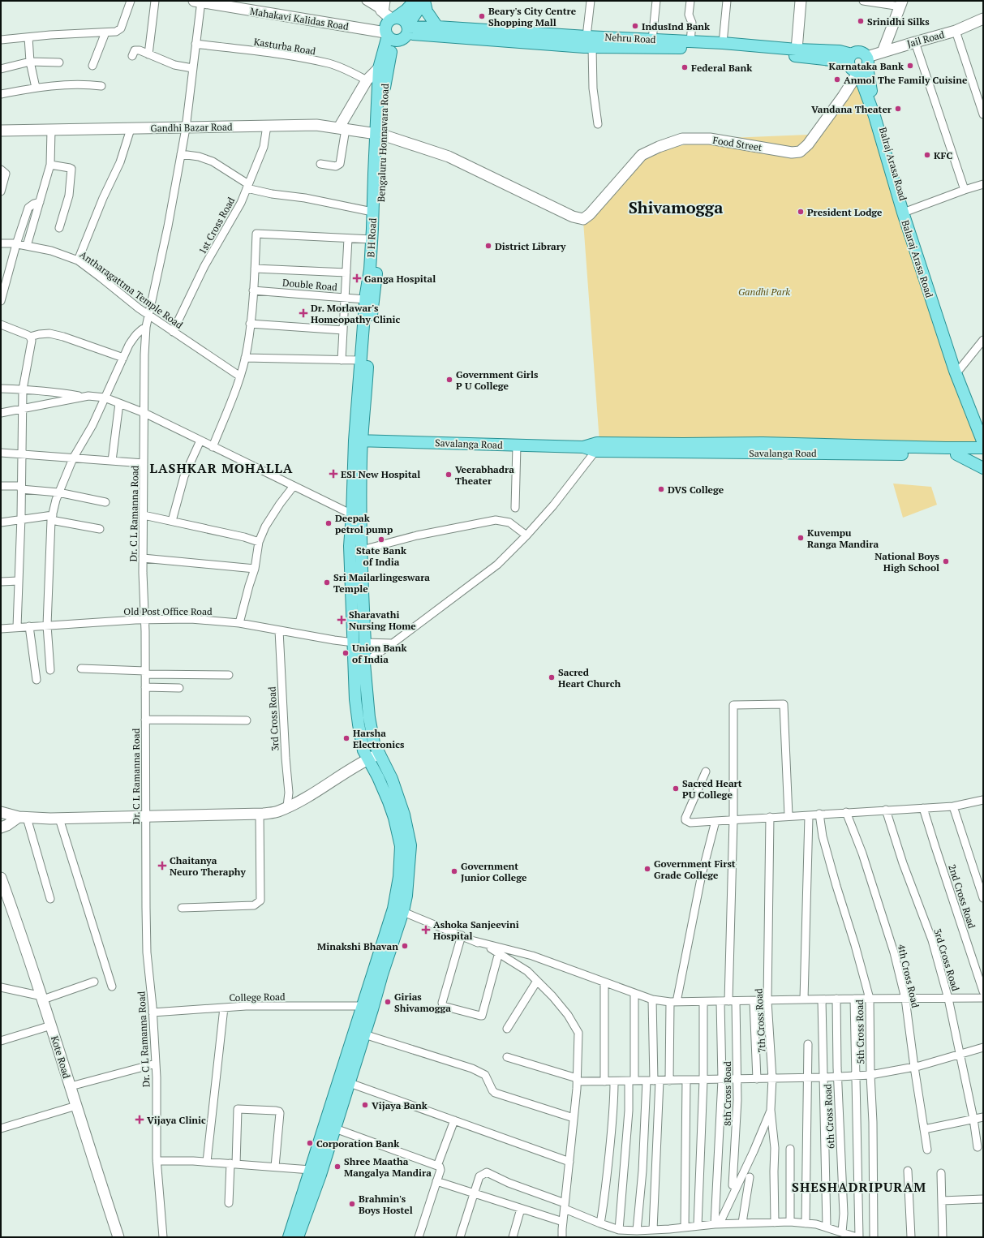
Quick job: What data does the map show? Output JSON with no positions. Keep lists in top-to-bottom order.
{
  "streets": {
    "main road": [
      "Nehru Road",
      "Bengaluru Honnavara Road",
      "Balraj Arasa Road",
      "B H Road",
      "Balaraj Arasa Road",
      "Savalanga Road"
    ],
    "street": [
      "Mahakavi Kalidas Road",
      "Jail Road",
      "Kasturba Road",
      "Gandhi Bazar Road",
      "Food Street",
      "1st Cross Road",
      "Double Road",
      "Antharagattma Temple Road",
      "Dr. C L Ramanna Road",
      "Old Post Office Road",
      "3rd Cross Road",
      "2nd Cross Road",
      "4th Cross Road",
      "College Road",
      "7th Cross Road",
      "5th Cross Road",
      "Kote Road",
      "8th Cross Road",
      "6th Cross Road"
    ]
  },
  "crossings": [
    ["Mahakavi Kalidas Road", "Bengaluru Honnavara Road"],
    ["Mahakavi Kalidas Road", "B H Road"],
    ["Mahakavi Kalidas Road", "Dr. C L Ramanna Road"],
    ["Jail Road", "Food Street"],
    ["Jail Road", "Balraj Arasa Road"],
    ["Jail Road", "Balaraj Arasa Road"],
    ["Kasturba Road", "Dr. C L Ramanna Road"],
    ["Gandhi Bazar Road", "Bengaluru Honnavara Road"],
    ["Gandhi Bazar Road", "Food Street"],
    ["Gandhi Bazar Road", "1st Cross Road"],
    ["Gandhi Bazar Road", "B H Road"],
    ["Gandhi Bazar Road", "Dr. C L Ramanna Road"],
    ["Bengaluru Honnavara Road", "Food Street"],
    ["Bengaluru Honnavara Road", "B H Road"],
    ["Bengaluru Honnavara Road", "Savalanga Road"],
    ["Food Street", "Balraj Arasa Road"],
    ["Food Street", "B H Road"],
    ["Food Street", "Balaraj Arasa Road"],
    ["Balraj Arasa Road", "Balaraj Arasa Road"],
    ["1st Cross Road", "Antharagattma Temple Road"],
    ["B H Road", "Double Road"],
    ["B H Road", "Savalanga Road"],
    ["Antharagattma Temple Road", "Dr. C L Ramanna Road"],
    ["Dr. C L Ramanna Road", "Old Post Office Road"],
    ["Dr. C L Ramanna Road", "College Road"],
    ["Old Post Office Road", "3rd Cross Road"]
  ],
  "districts": ["Shivamogga", "LASHKAR MOHALLA", "SHESHADRIPURAM"],
  "parks": ["Gandhi Park"],
  "places": {
    "other": [
      "Beary's City Centre Shopping Mall",
      "Srinidhi Silks",
      "IndusInd Bank",
      "Karnataka Bank",
      "Federal Bank",
      "Anmol The Family Cuisine",
      "Vandana Theater",
      "KFC",
      "President Lodge",
      "District Library",
      "Government Girls P U College",
      "Veerabhadra Theater",
      "DVS College",
      "Deepak petrol pump",
      "Kuvempu Ranga Mandira",
      "State Bank of India",
      "National Boys High School",
      "Sri Mailarlingeswara Temple",
      "Union Bank of India",
      "Sacred Heart Church",
      "Harsha Electronics",
      "Sacred Heart PU College",
      "Government First Grade College",
      "Government Junior College",
      "Minakshi Bhavan",
      "Girias Shivamogga",
      "Vijaya Bank",
      "Corporation Bank",
      "Shree Maatha Mangalya Mandira",
      "Brahmin's Boys Hostel"
    ],
    "health": [
      "Ganga Hospital",
      "Dr. Morlawar's Homeopathy Clinic",
      "ESI New Hospital",
      "Sharavathi Nursing Home",
      "Chaitanya Neuro Theraphy",
      "Ashoka Sanjeevini Hospital",
      "Vijaya Clinic"
    ]
  }
}
